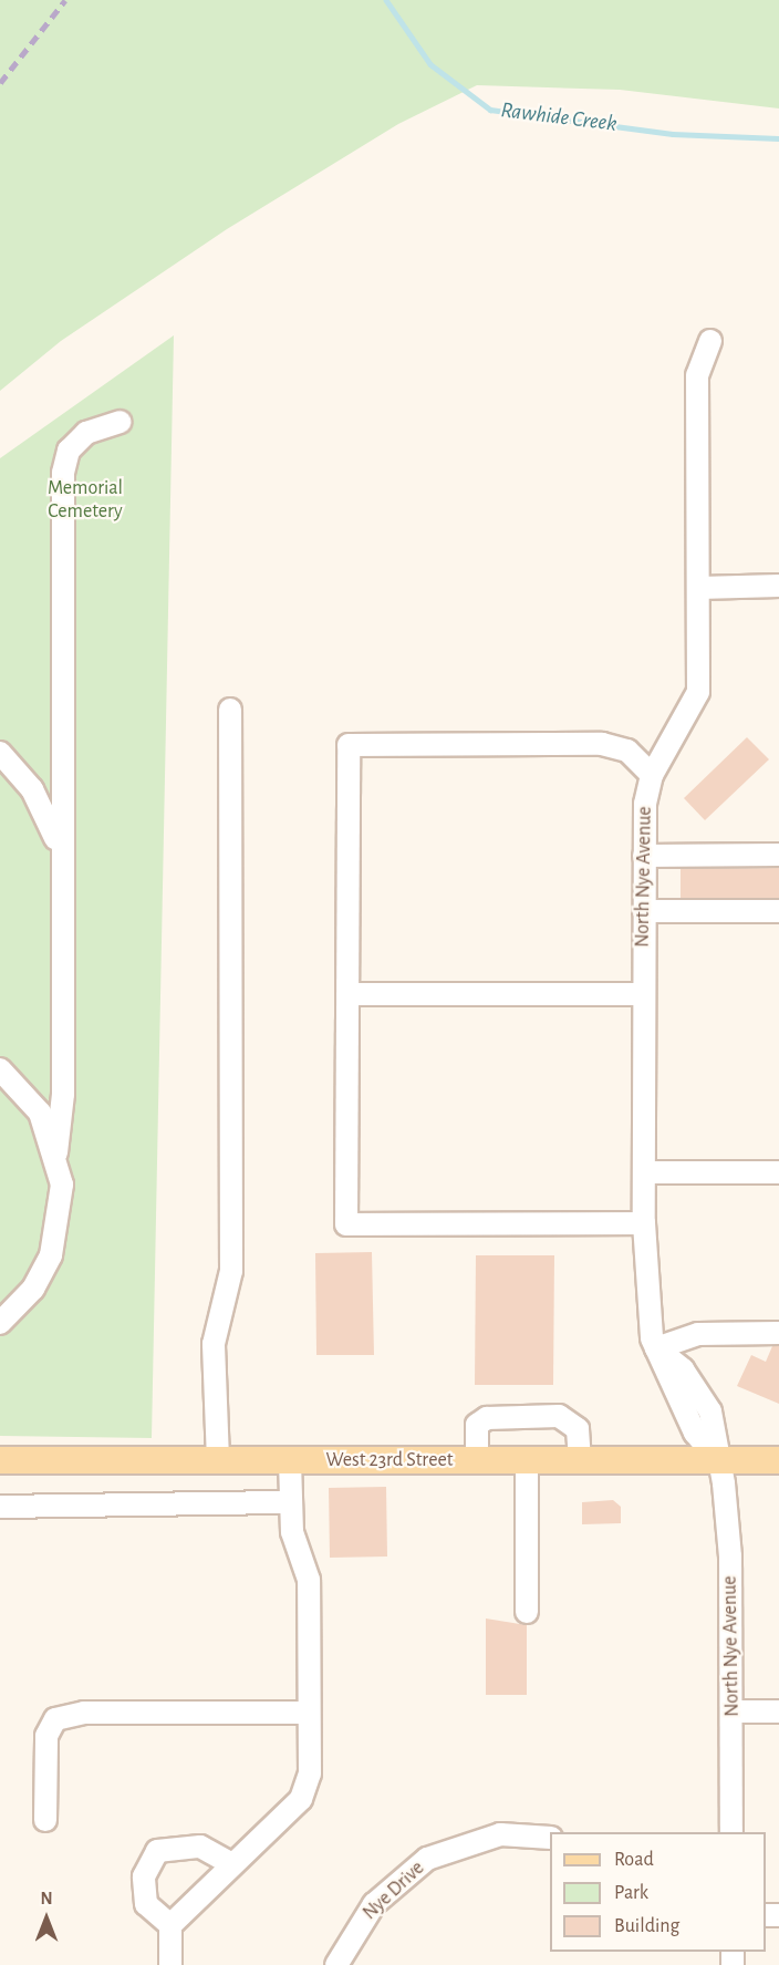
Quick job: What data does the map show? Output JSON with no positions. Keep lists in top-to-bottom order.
{
  "streets": {
    "main road": ["West 23rd Street"],
    "street": ["North Nye Avenue", "Nye Drive"]
  },
  "crossings": [
    ["North Nye Avenue", "West 23rd Street"]
  ],
  "water": ["Rawhide Creek"],
  "parks": ["Memorial Cemetery"],
  "legend": ["Road", "Park", "Building"],
  "north": "top"
}
